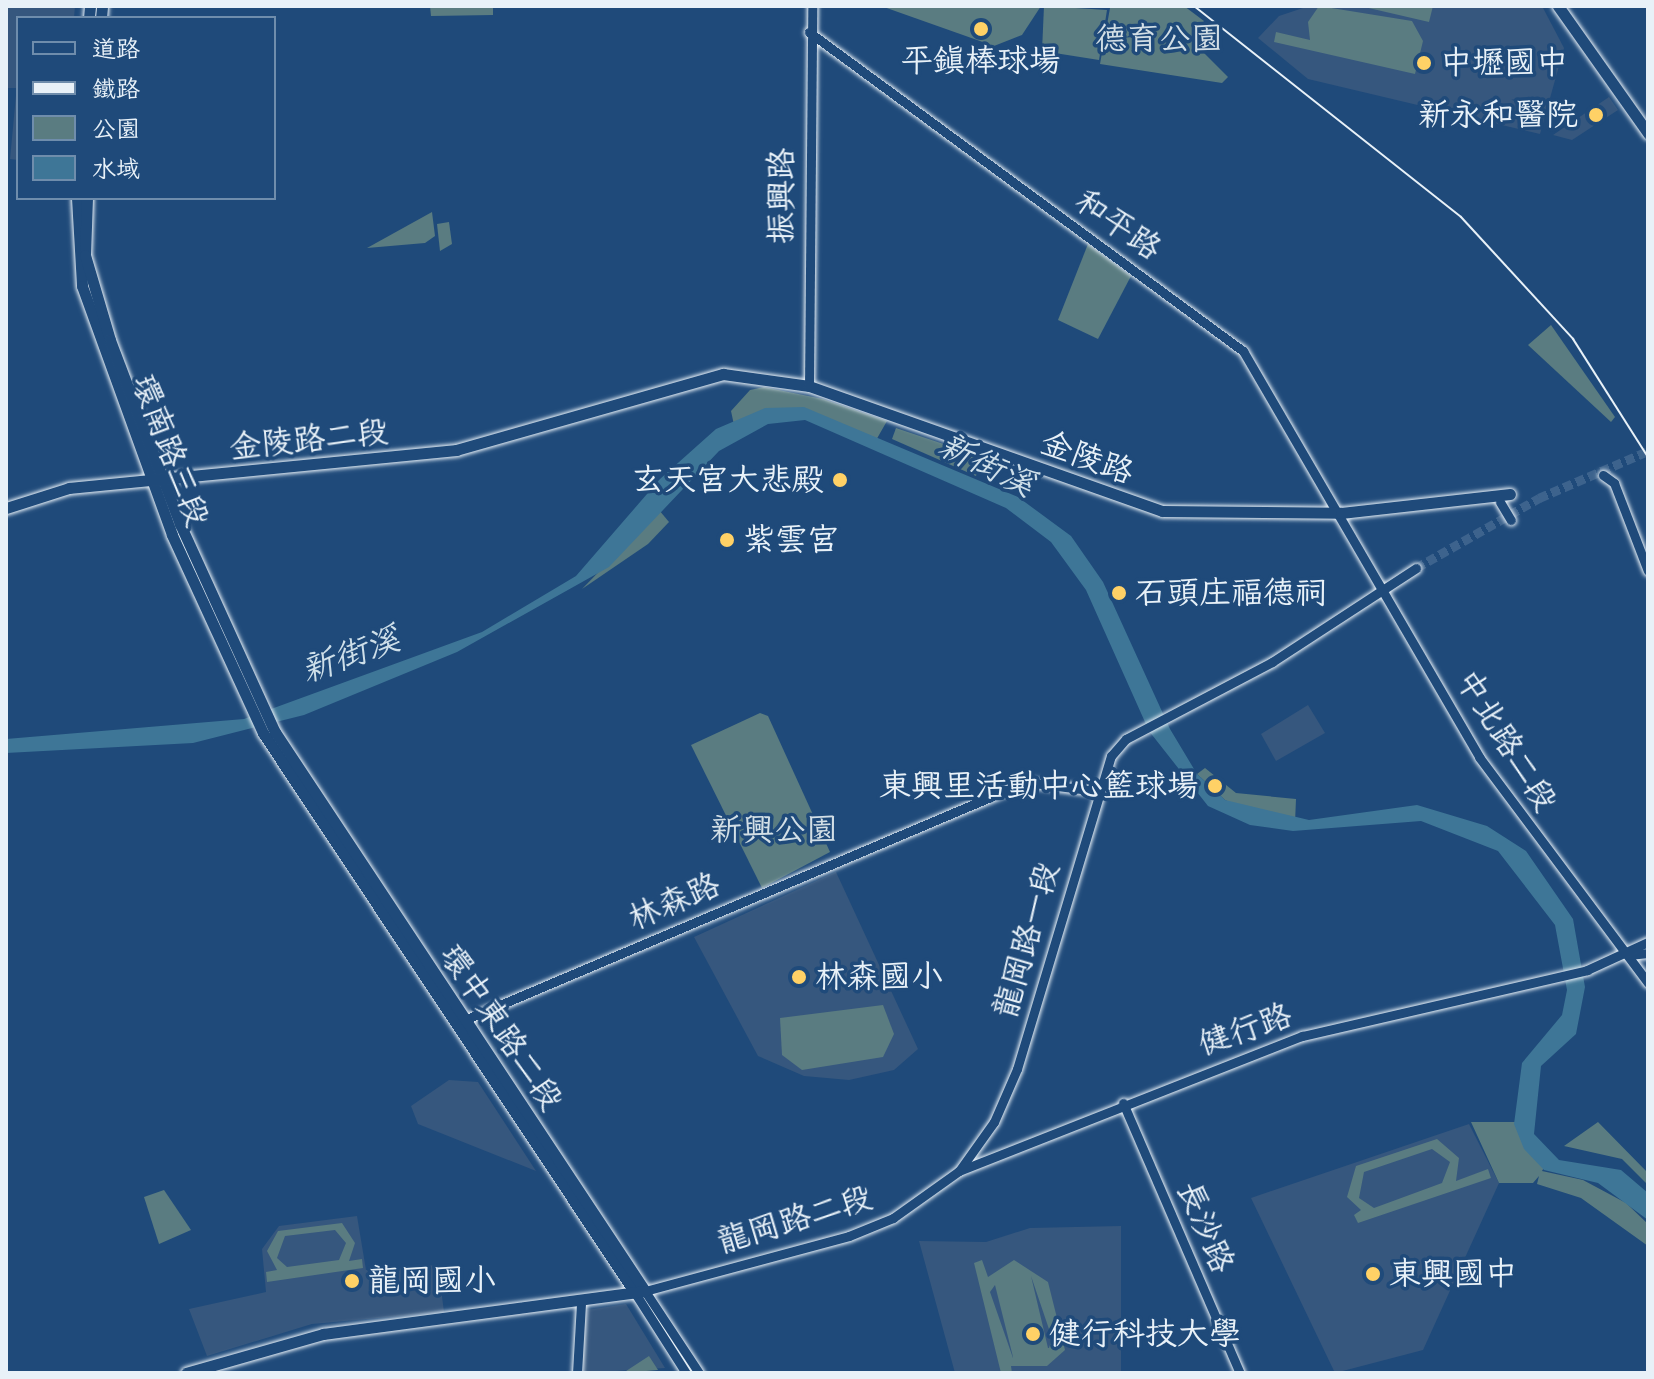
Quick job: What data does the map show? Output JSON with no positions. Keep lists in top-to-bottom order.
{
  "streets": {
    "main road": [
      "金陵路二段",
      "環南路三段",
      "金陵路",
      "環中東路二段"
    ],
    "street": [
      "振興路",
      "和平路",
      "中北路二段",
      "林森路",
      "龍岡路一段",
      "健行路",
      "龍岡路二段",
      "長沙路"
    ]
  },
  "crossings": [
    ["振興路", "和平路"],
    ["振興路", "金陵路"],
    ["和平路", "金陵路"],
    ["和平路", "中北路二段"],
    ["金陵路二段", "環南路三段"],
    ["金陵路二段", "金陵路"],
    ["環南路三段", "環中東路二段"],
    ["金陵路", "中北路二段"],
    ["中北路二段", "龍岡路一段"],
    ["中北路二段", "健行路"],
    ["林森路", "龍岡路一段"],
    ["林森路", "環中東路二段"],
    ["龍岡路一段", "健行路"],
    ["龍岡路一段", "龍岡路二段"],
    ["環中東路二段", "龍岡路二段"],
    ["健行路", "龍岡路二段"],
    ["健行路", "長沙路"]
  ],
  "water": ["新街溪"],
  "parks": ["德育公園", "新興公園"],
  "places": [
    "平鎮棒球場",
    "中壢國中",
    "新永和醫院",
    "玄天宮大悲殿",
    "紫雲宮",
    "石頭庄福德祠",
    "東興里活動中心籃球場",
    "林森國小",
    "東興國中",
    "龍岡國小",
    "健行科技大學"
  ],
  "legend": [
    "道路",
    "鐵路",
    "公園",
    "水域"
  ]
}
